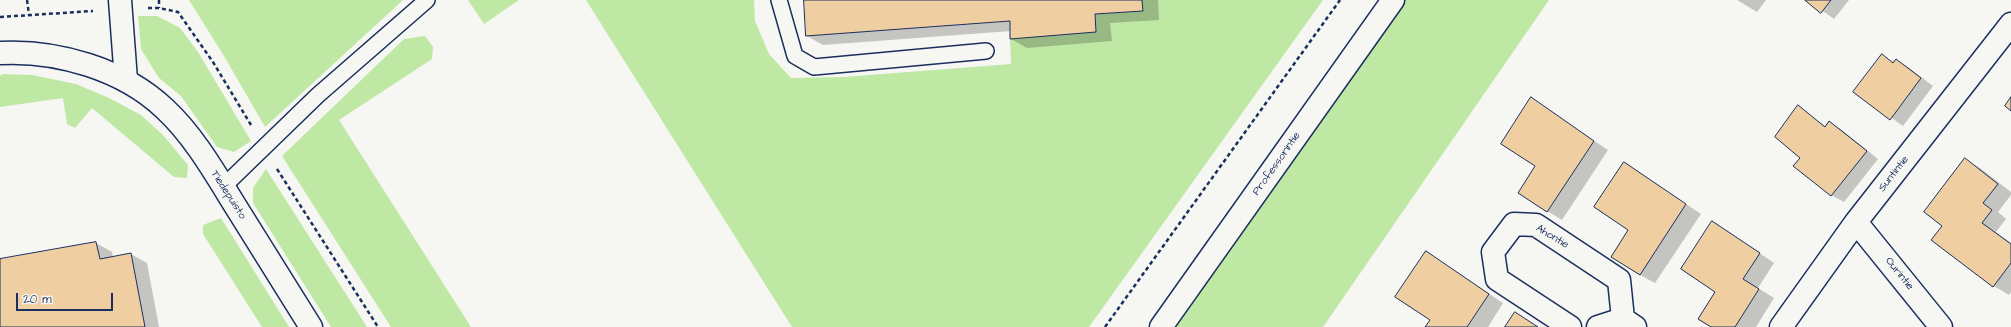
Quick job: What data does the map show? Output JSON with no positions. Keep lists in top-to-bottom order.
{
  "streets": {
    "street": [
      "Professorintie",
      "Suntintie",
      "Tiedepuisto",
      "Ahontie",
      "Ourintie"
    ]
  },
  "crossings": [
    ["Suntintie", "Ourintie"]
  ],
  "scale_bar": "20 m"
}
